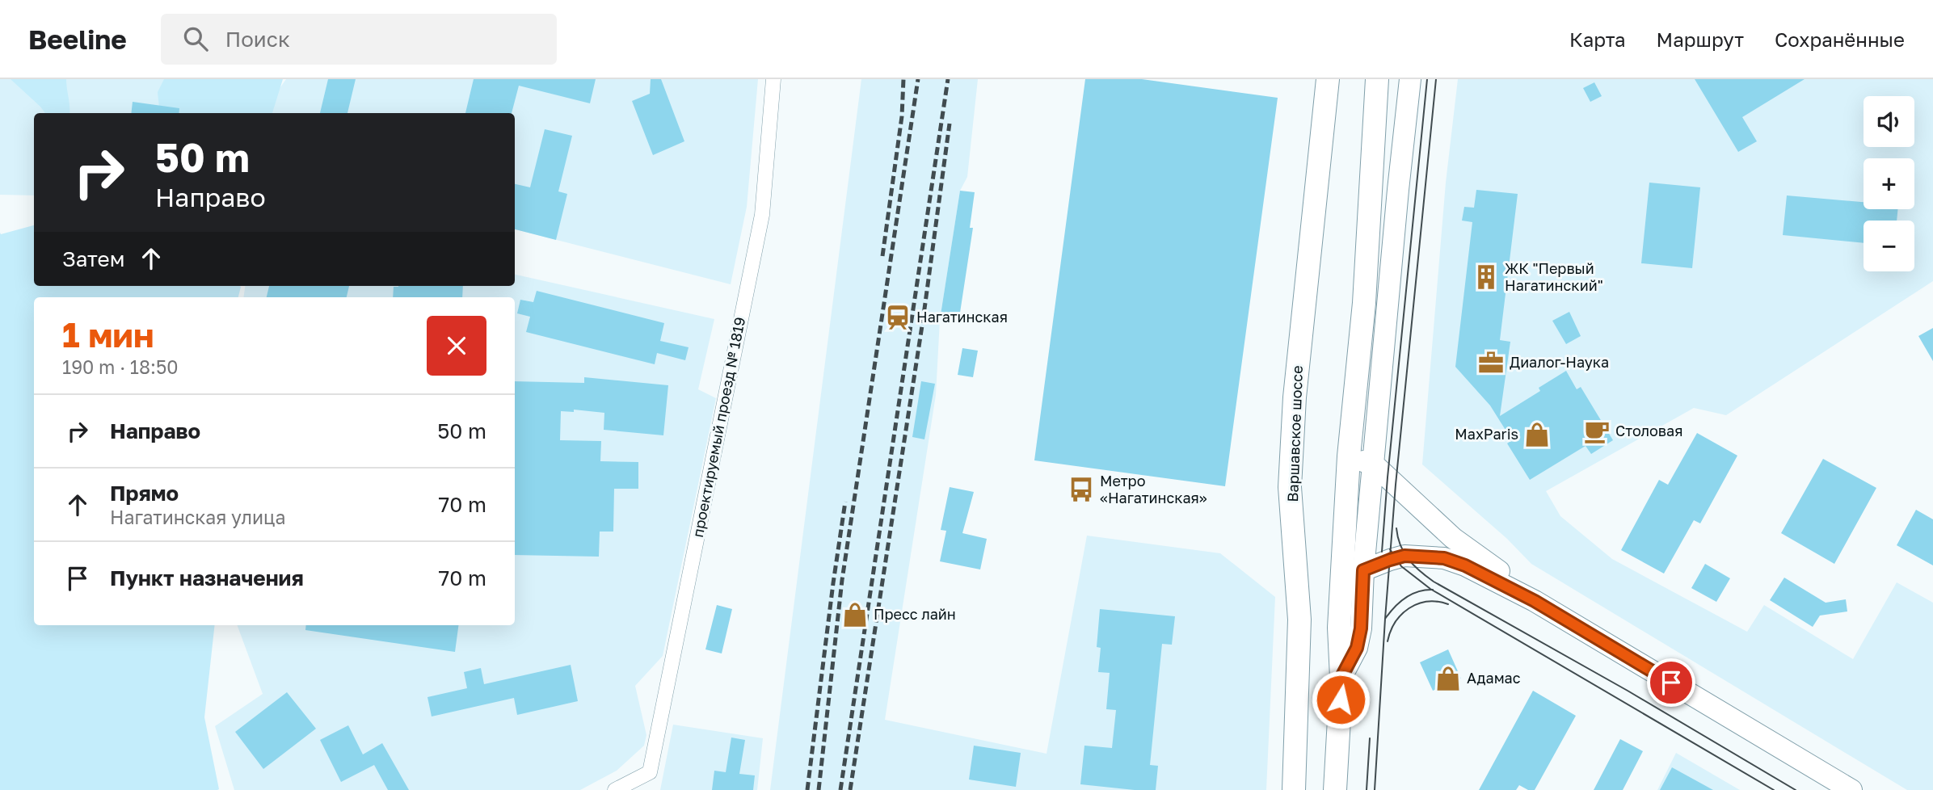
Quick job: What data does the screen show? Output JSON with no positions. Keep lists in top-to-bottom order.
{
  "streets": {
    "main road": ["Варшавское шоссе"],
    "street": ["проектируемый проезд № 1819"]
  },
  "places": {
    "building": ["ЖК \"Первый Нагатинский\""],
    "station": ["Нагатинская"],
    "office": ["Диалог-Наука"],
    "cafe": ["Столовая"],
    "shop": ["MaxParis", "Пресс лайн", "Адамас"],
    "bus stop": ["Метро «Нагатинская»"]
  },
  "page": {
    "header": "Beeline",
    "search": "Поиск",
    "nav": ["Карта", "Маршрут", "Сохранённые"],
    "map_buttons": ["+", "−"],
    "turn": ["50 m", "Направо"],
    "then": "Затем",
    "heading": ["1 мин", "190 m · 18:50"],
    "list": [
      {
        "name": "Направо",
        "value": "50 m"
      },
      {
        "name": "Прямо",
        "note": "Нагатинская улица",
        "value": "70 m"
      },
      {
        "name": "Пункт назначения",
        "value": "70 m"
      }
    ]
  }
}
